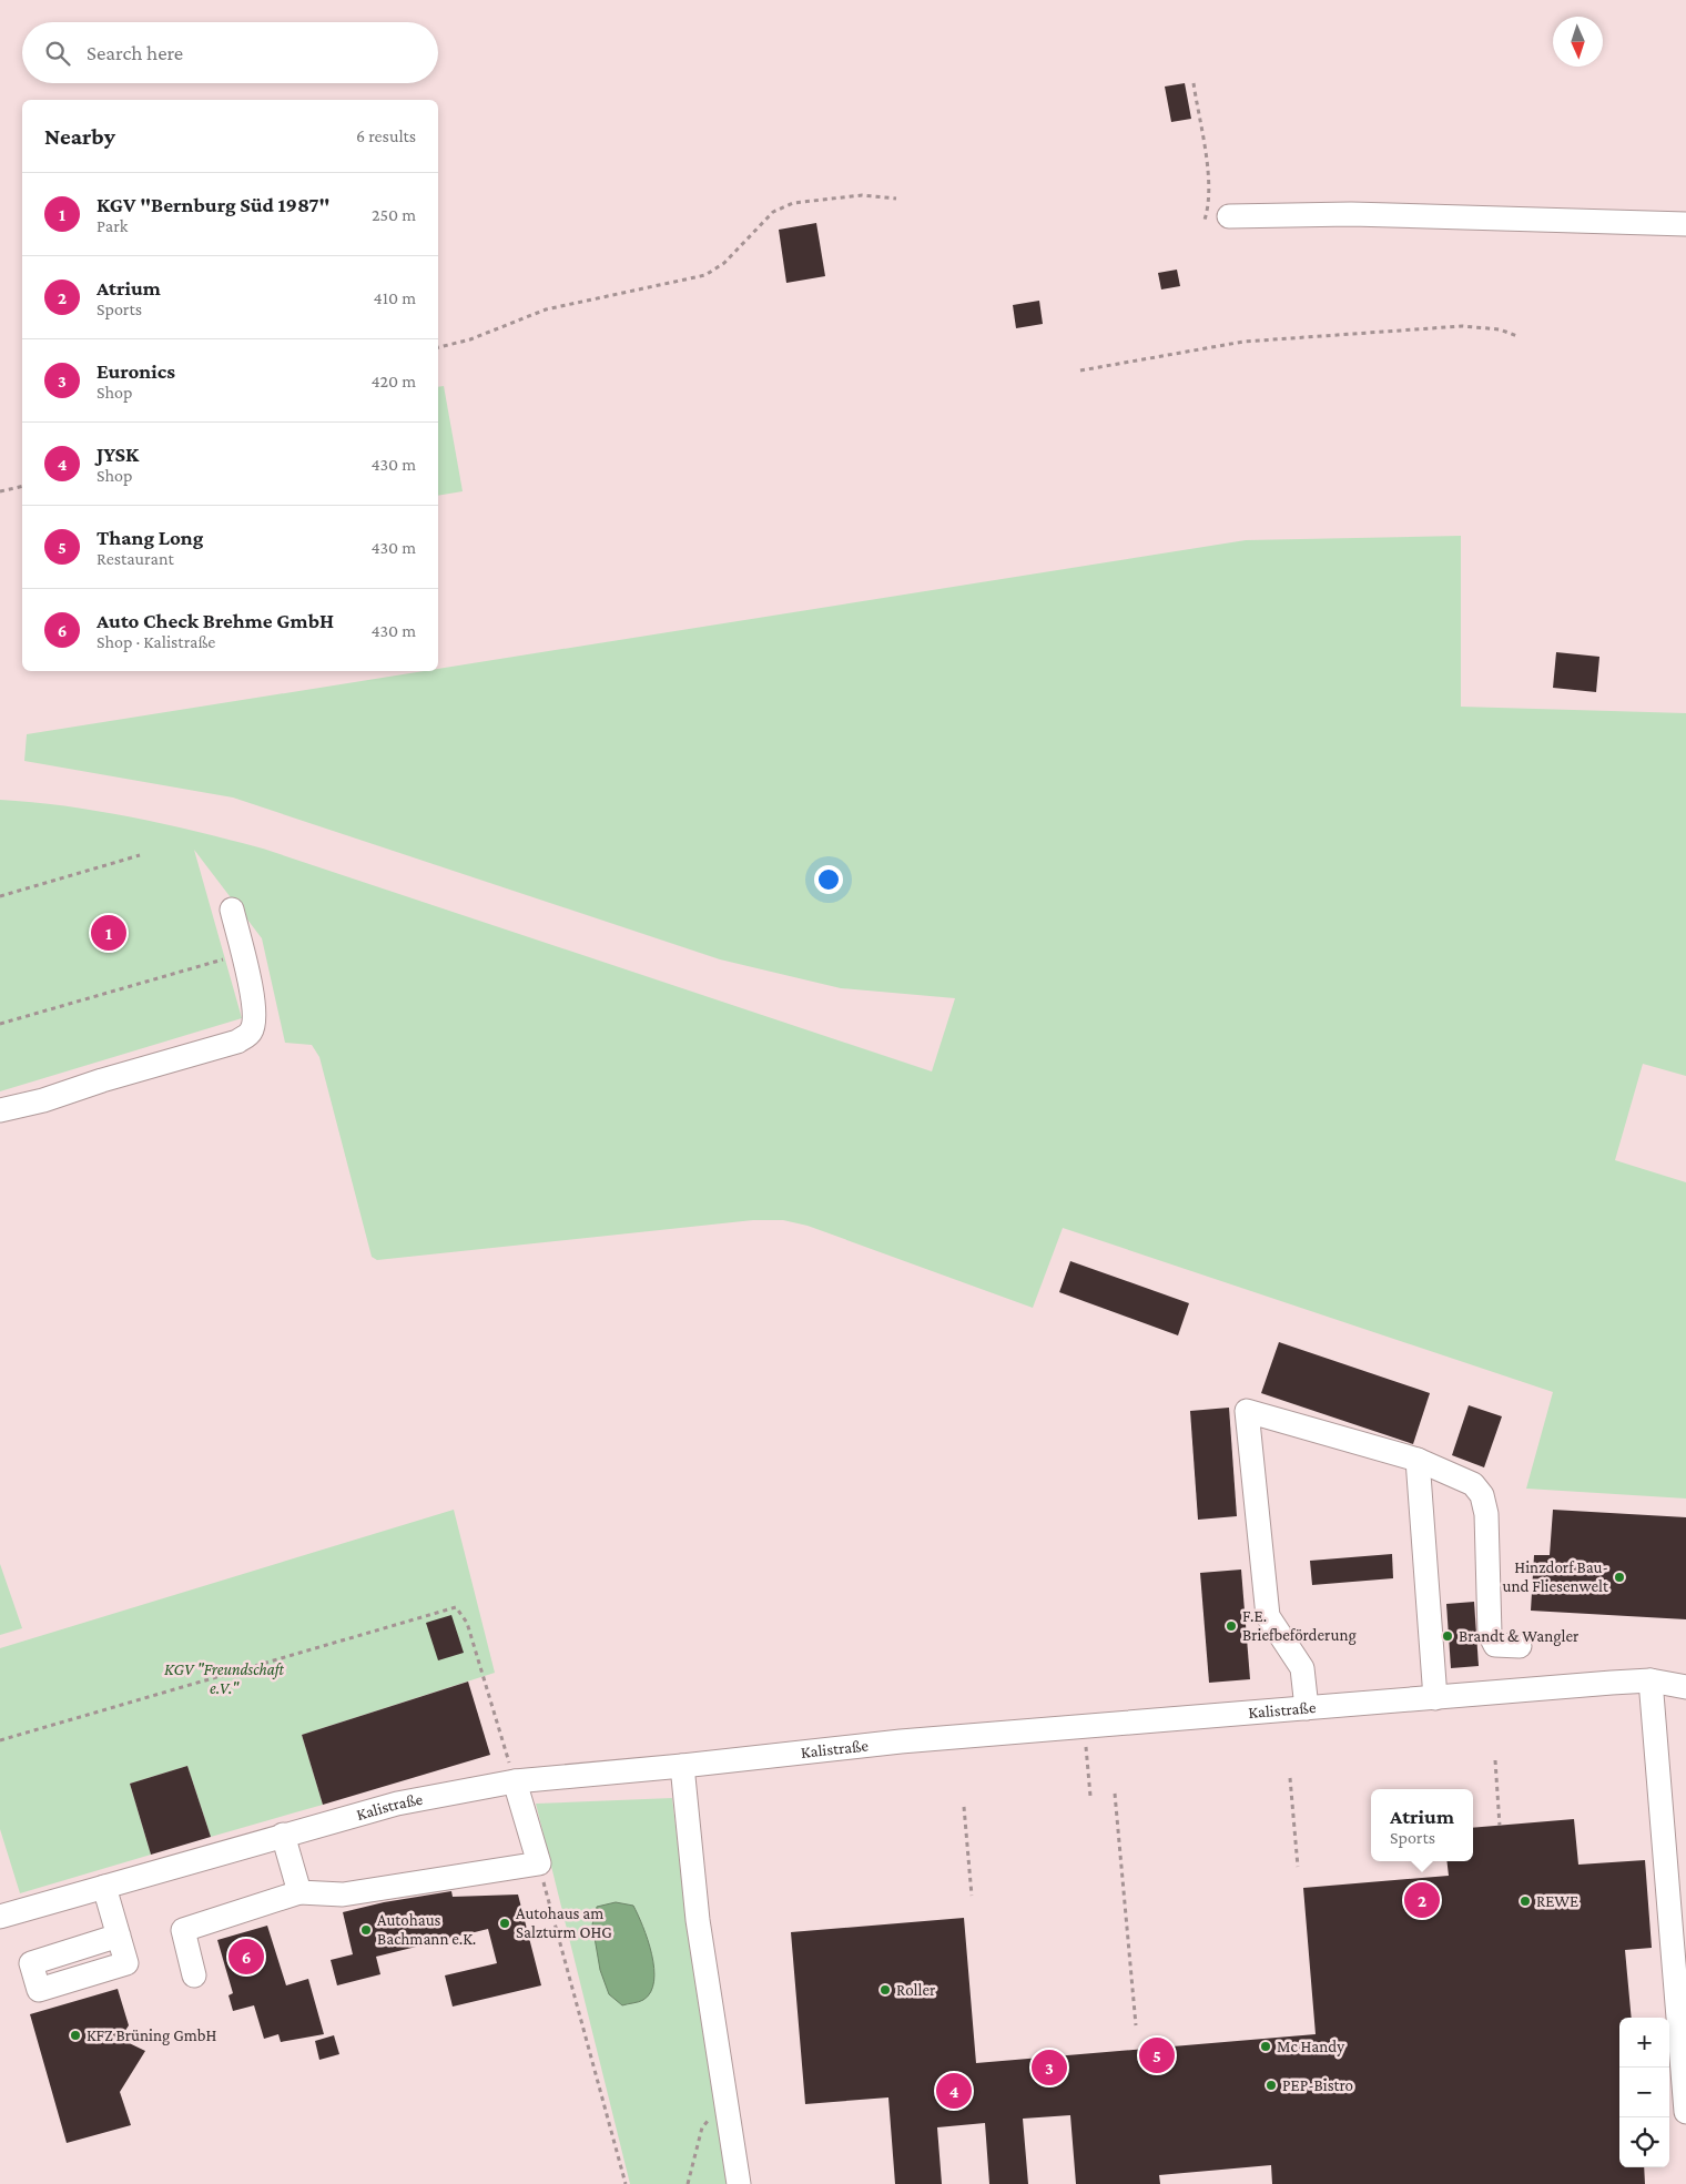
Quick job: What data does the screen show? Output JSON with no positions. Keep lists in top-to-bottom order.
{
  "streets": {
    "street": ["Kalistraße"]
  },
  "parks": ["KGV \"Freundschaft e.V.\""],
  "places": [
    "Hinzdorf Bau- und Fliesenwelt",
    "F.E. Briefbeförderung",
    "Brandt & Wangler",
    "REWE",
    "Autohaus am Salzturm OHG",
    "Autohaus Bachmann e.K.",
    "Roller",
    "KFZ Brüning GmbH",
    "Mc Handy",
    "PEP-Bistro"
  ],
  "north": "bottom",
  "page": {
    "search": "Search here",
    "heading": ["Nearby", "6 results"],
    "list": [
      {
        "mark": "1",
        "name": "KGV \"Bernburg Süd 1987\"",
        "note": "Park",
        "value": "250 m"
      },
      {
        "mark": "2",
        "name": "Atrium",
        "note": "Sports",
        "value": "410 m"
      },
      {
        "mark": "3",
        "name": "Euronics",
        "note": "Shop",
        "value": "420 m"
      },
      {
        "mark": "4",
        "name": "JYSK",
        "note": "Shop",
        "value": "430 m"
      },
      {
        "mark": "5",
        "name": "Thang Long",
        "note": "Restaurant",
        "value": "430 m"
      },
      {
        "mark": "6",
        "name": "Auto Check Brehme GmbH",
        "note": "Shop · Kalistraße",
        "value": "430 m"
      }
    ],
    "pins": [
      "1",
      "2",
      "6",
      "5",
      "3",
      "4"
    ],
    "popup": ["Atrium", "Sports"],
    "map_buttons": ["+", "−"]
  }
}
